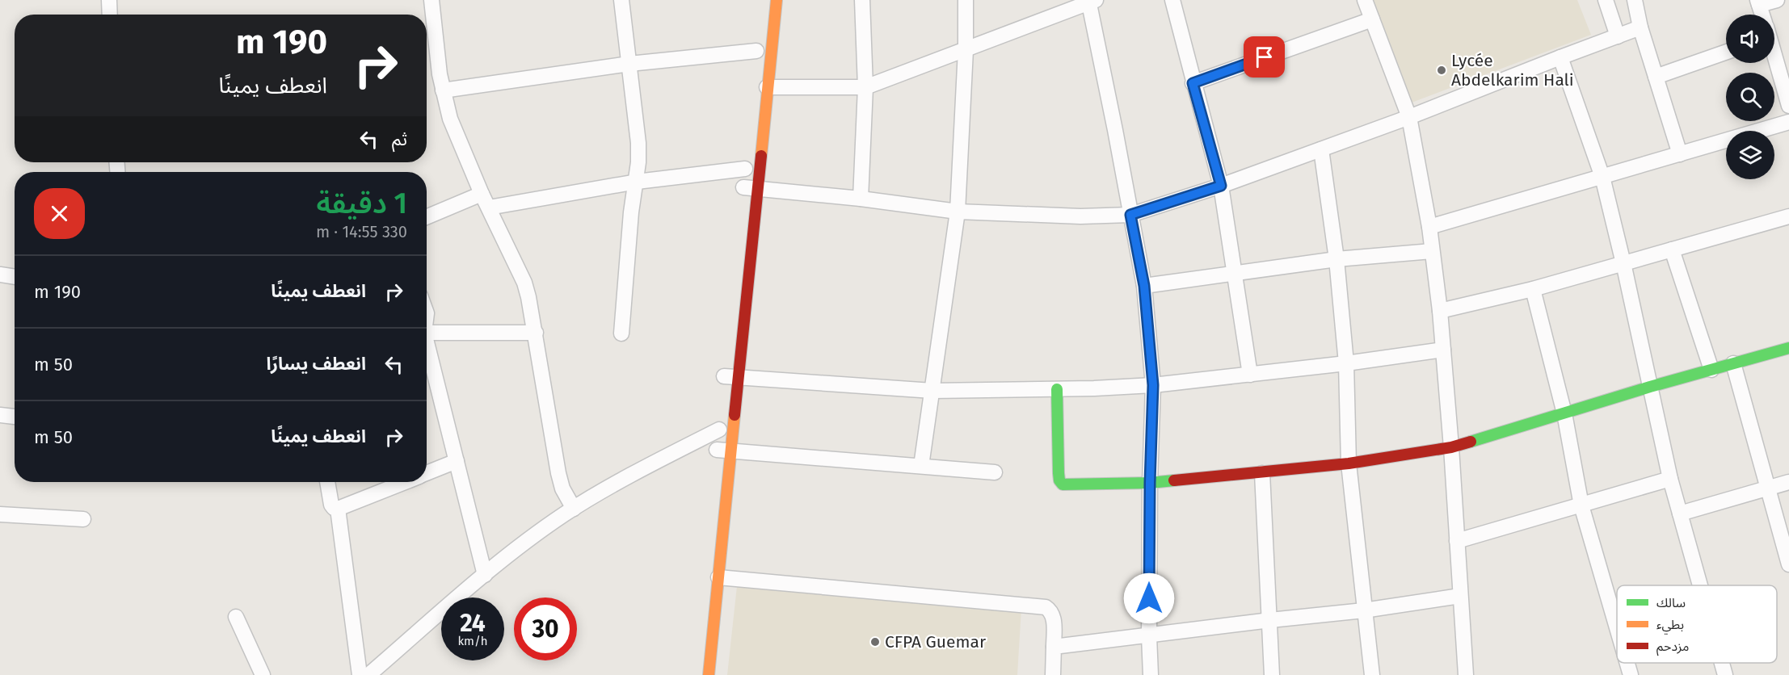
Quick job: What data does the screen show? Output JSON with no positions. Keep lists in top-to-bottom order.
{
  "places": ["Lycée Abdelkarim Hali", "CFPA Guemar"],
  "legend": ["سالك", "بطيء", "مزدحم"],
  "page": {
    "turn": ["190 m", "انعطف يمينًا"],
    "then": "ثم",
    "heading": ["1 دقيقة", "330 m · 14:55"],
    "list": [
      {
        "name": "انعطف يمينًا",
        "value": "190 m"
      },
      {
        "name": "انعطف يسارًا",
        "value": "50 m"
      },
      {
        "name": "انعطف يمينًا",
        "value": "50 m"
      }
    ],
    "speed": "24 km/h",
    "limit": "30"
  }
}
